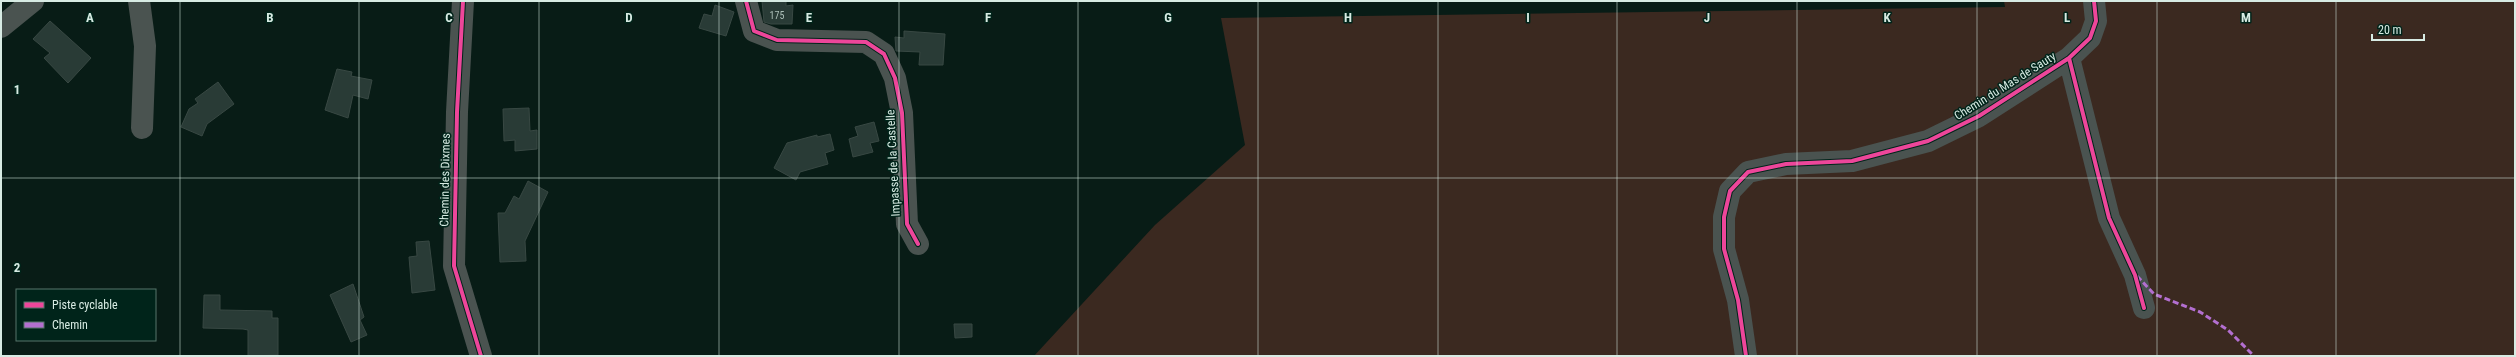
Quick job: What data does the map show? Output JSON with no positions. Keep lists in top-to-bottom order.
{
  "streets": {
    "street": ["Chemin du Mas de Sauty", "Impasse de la Castelle", "Chemin des Dixmes"]
  },
  "house_numbers": ["175"],
  "legend": ["Piste cyclable", "Chemin"],
  "scale_bar": "20 m",
  "grid": {
    "columns": [
      "A",
      "B",
      "C",
      "D",
      "E",
      "F",
      "G",
      "H",
      "I",
      "J",
      "K",
      "L",
      "M"
    ],
    "rows": ["1", "2"]
  }
}
